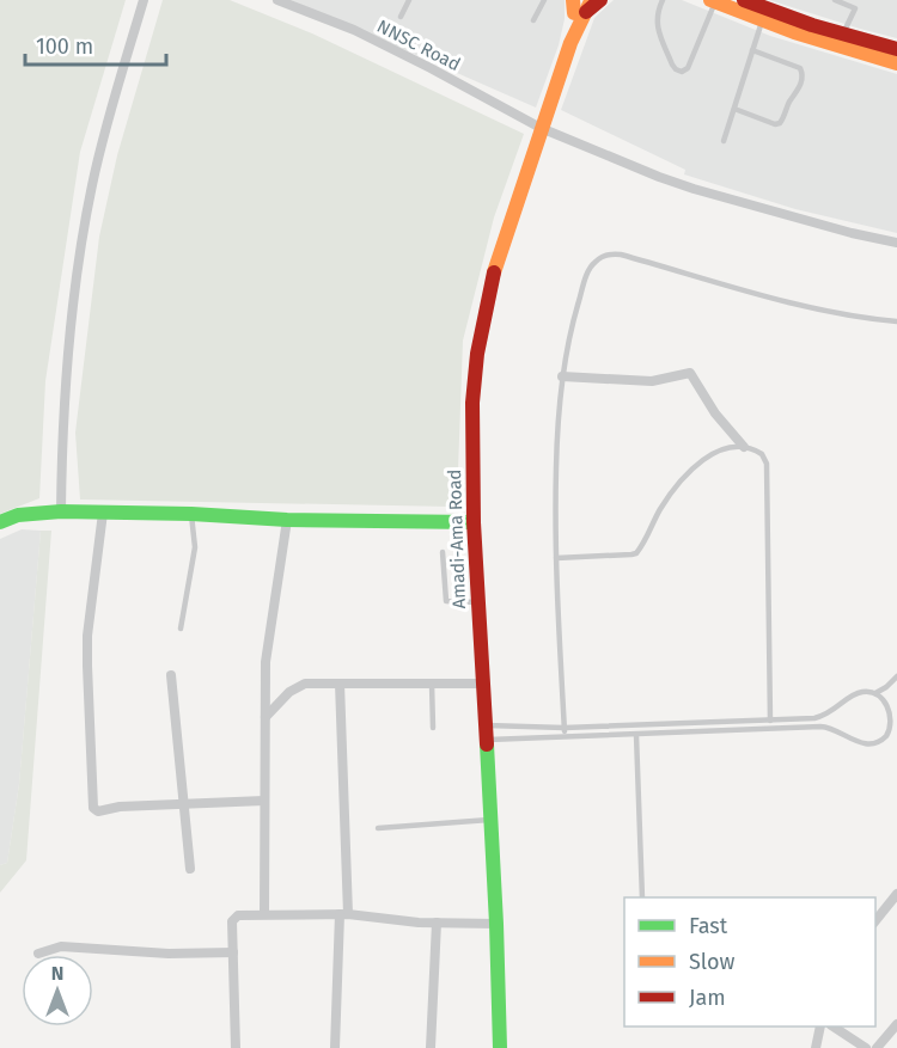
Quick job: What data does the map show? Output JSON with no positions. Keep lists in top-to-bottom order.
{
  "streets": {
    "street": ["NNSC Road", "Amadi-Ama Road"]
  },
  "crossings": [
    ["NNSC Road", "Amadi-Ama Road"]
  ],
  "legend": ["Fast", "Slow", "Jam"],
  "scale_bar": "100 m",
  "north": "top"
}
